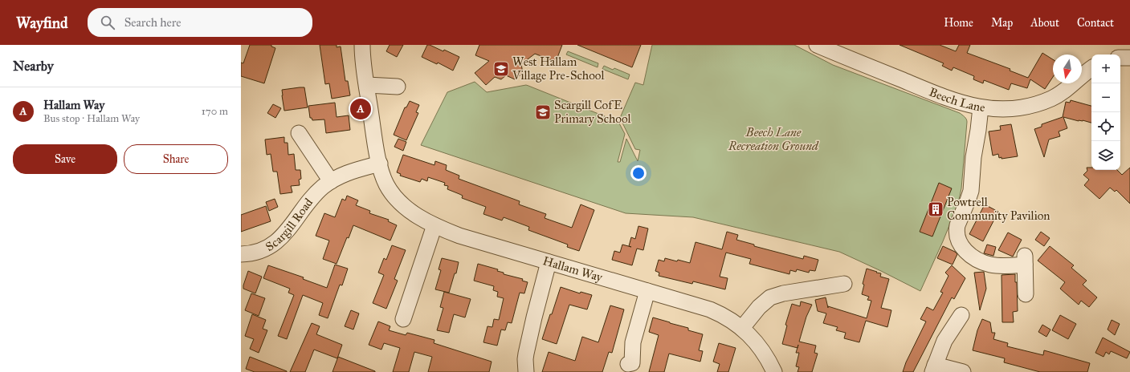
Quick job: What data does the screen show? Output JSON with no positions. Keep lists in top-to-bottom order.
{
  "streets": {
    "street": ["Beech Lane", "Scargill Road", "Hallam Way"]
  },
  "crossings": [
    ["Scargill Road", "Hallam Way"]
  ],
  "parks": ["Beech Lane Recreation Ground"],
  "places": {
    "school or university": ["West Hallam Village Pre-School", "Scargill CofE Primary School"],
    "building": ["Powtrell Community Pavilion"]
  },
  "north": "bottom",
  "page": {
    "header": "Wayfind",
    "search": "Search here",
    "nav": [
      "Home",
      "Map",
      "About",
      "Contact"
    ],
    "heading": "Nearby",
    "map_buttons": ["+", "−"],
    "list": [
      {
        "mark": "A",
        "name": "Hallam Way",
        "note": "Bus stop · Hallam Way",
        "value": "170 m"
      }
    ],
    "pins": "A",
    "buttons": ["Save", "Share"]
  }
}
